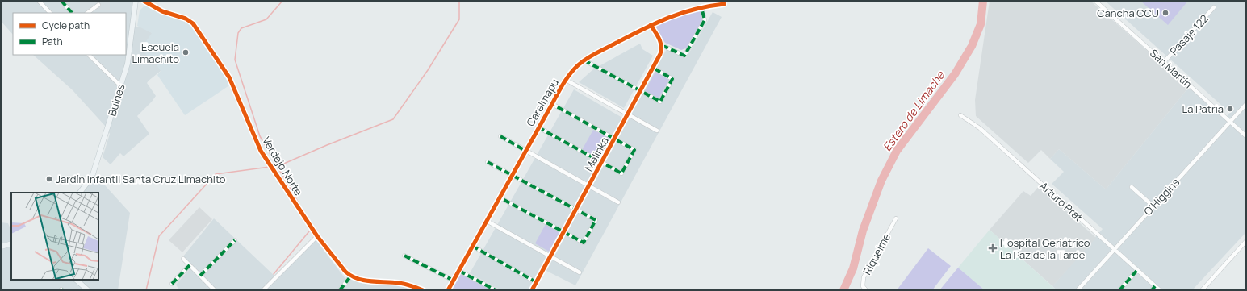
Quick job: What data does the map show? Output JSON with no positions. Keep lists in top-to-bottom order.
{
  "streets": {
    "street": [
      "Pasaje 122",
      "San Martín",
      "Bulnes",
      "Carelmapu",
      "Melinka",
      "Verdejo Norte",
      "O'Higgins",
      "Arturo Prat",
      "Riquelme"
    ]
  },
  "crossings": [
    ["Pasaje 122", "San Martín"],
    ["San Martín", "O'Higgins"],
    ["O'Higgins", "Arturo Prat"]
  ],
  "water": ["Estero de Limache"],
  "places": {
    "other": [
      "Cancha CCU",
      "Escuela Limachito",
      "La Patria",
      "Jardín Infantil Santa Cruz Limachito"
    ],
    "health": ["Hospital Geriátrico La Paz de la Tarde"]
  },
  "legend": ["Cycle path", "Path"]
}
